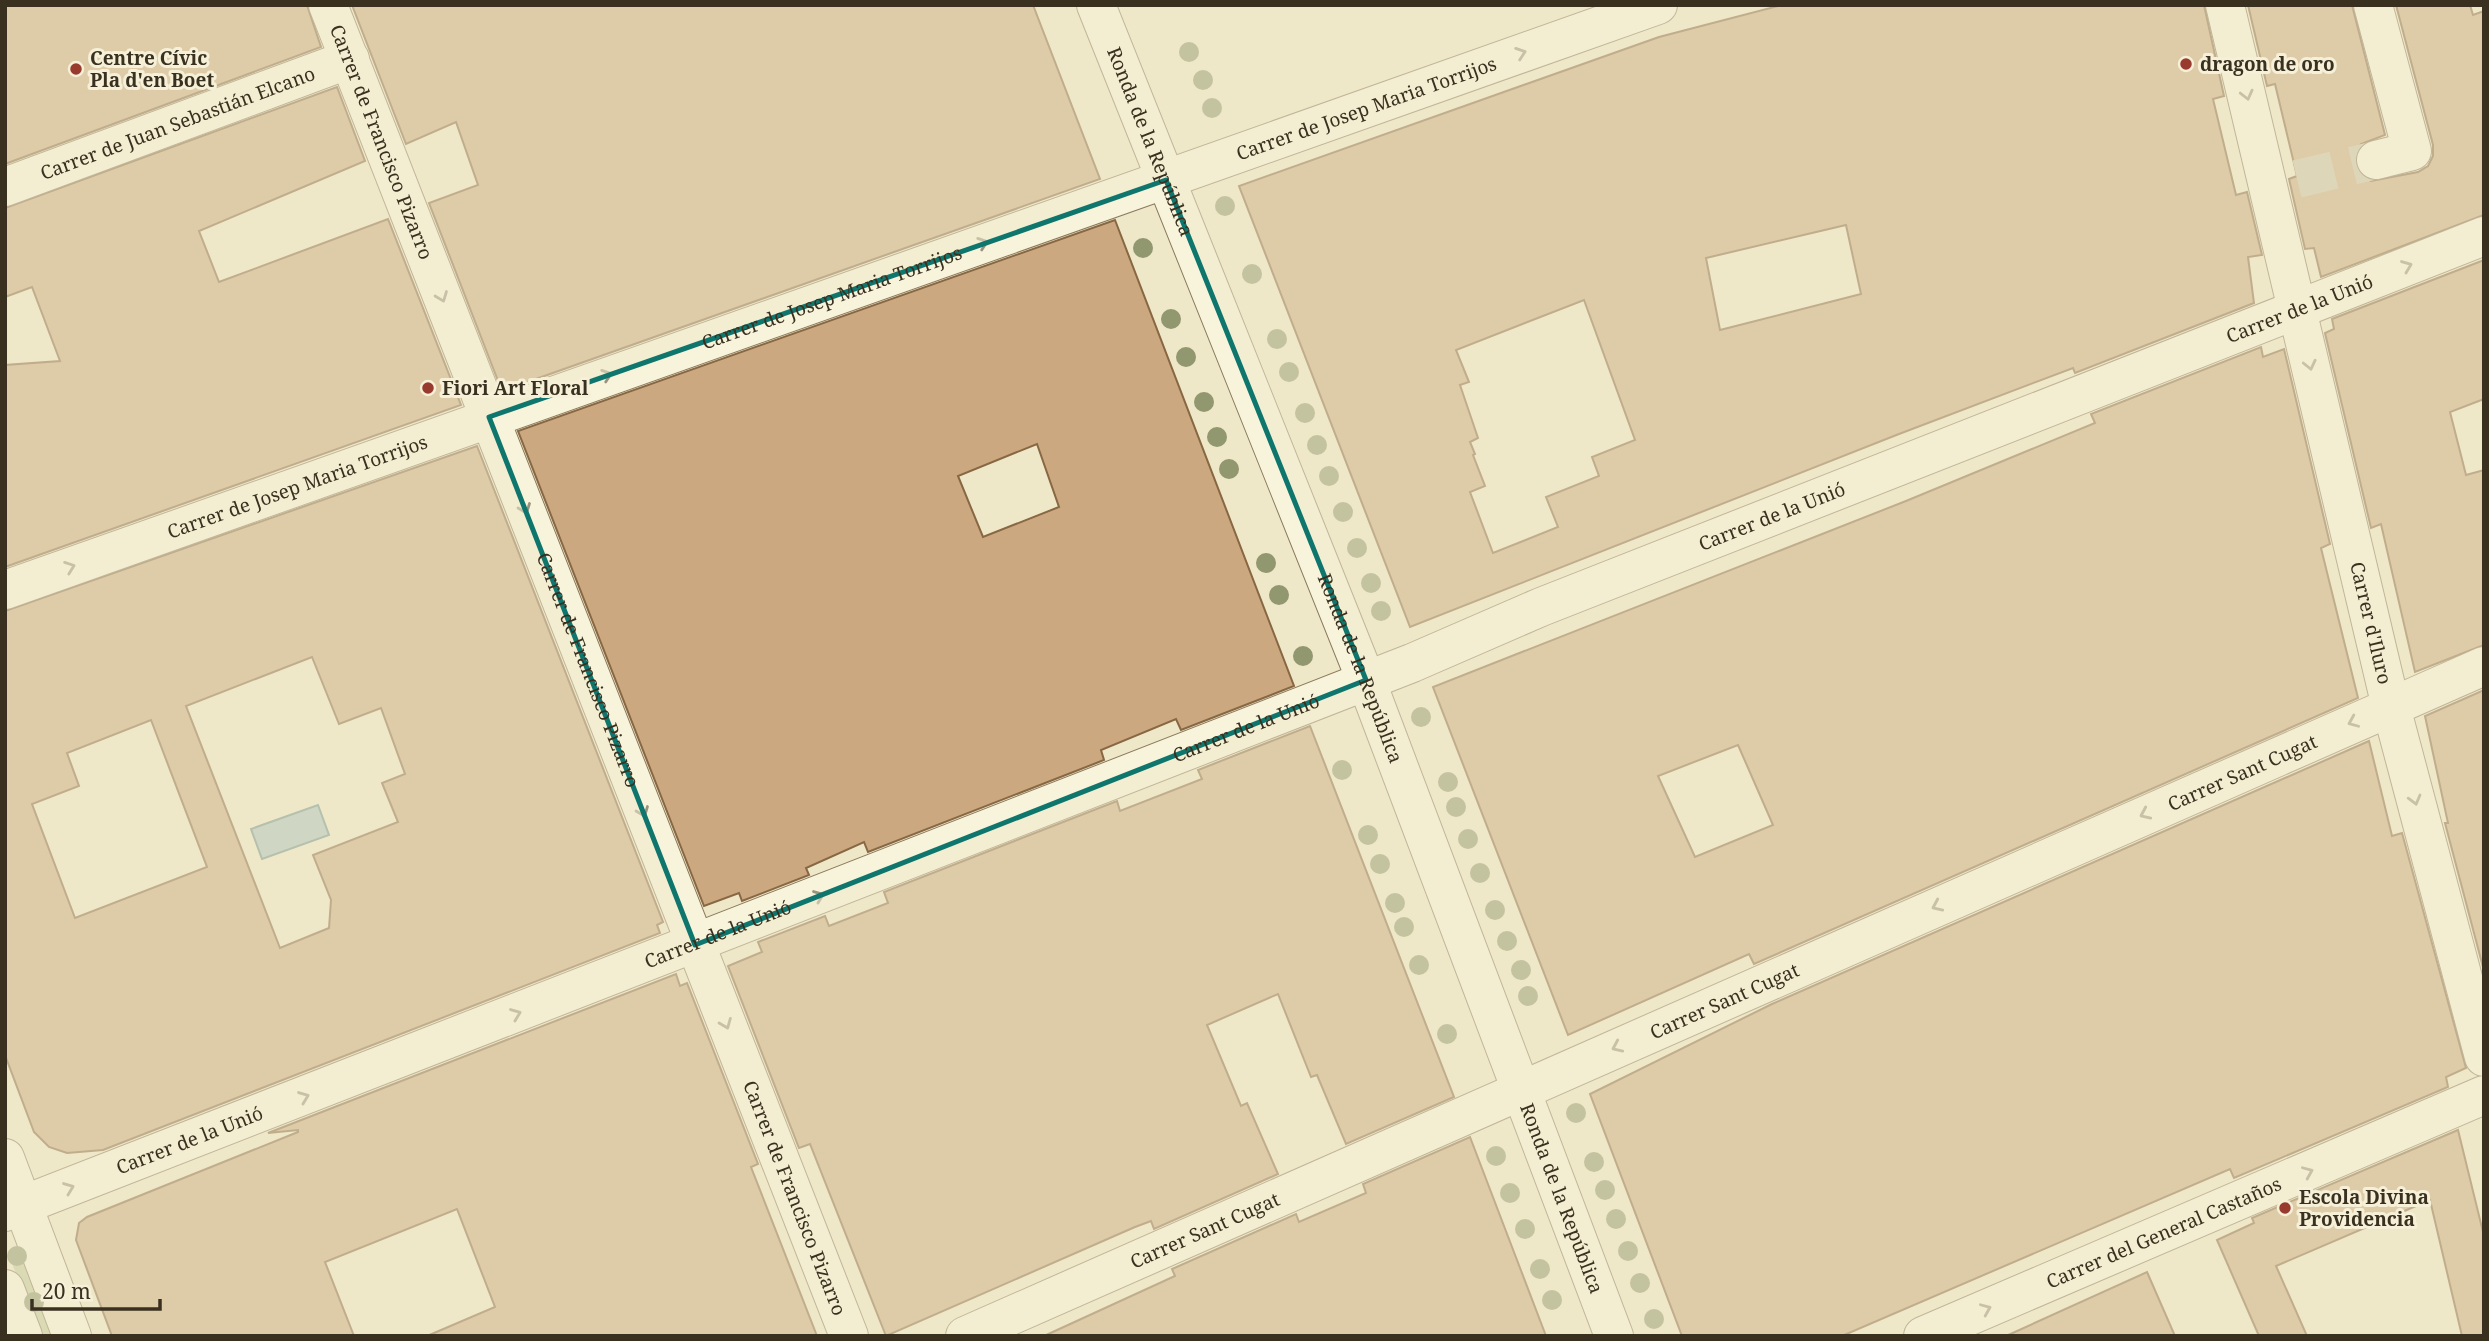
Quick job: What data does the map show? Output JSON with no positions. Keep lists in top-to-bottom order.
{
  "streets": {
    "street": [
      "Carrer de Josep Maria Torrijos",
      "Carrer de Juan Sebastián Elcano",
      "Ronda de la República",
      "Carrer de Francisco Pizarro",
      "Carrer de la Unió",
      "Carrer d'Iluro",
      "Carrer Sant Cugat",
      "Carrer del General Castaños"
    ]
  },
  "crossings": [
    ["Carrer de Josep Maria Torrijos", "Ronda de la República"],
    ["Carrer de Josep Maria Torrijos", "Carrer de Francisco Pizarro"],
    ["Carrer de Juan Sebastián Elcano", "Carrer de Francisco Pizarro"],
    ["Ronda de la República", "Carrer de la Unió"],
    ["Ronda de la República", "Carrer Sant Cugat"],
    ["Carrer de Francisco Pizarro", "Carrer de la Unió"],
    ["Carrer de la Unió", "Carrer d'Iluro"],
    ["Carrer d'Iluro", "Carrer Sant Cugat"]
  ],
  "one_way": [
    "Carrer de Josep Maria Torrijos",
    "Carrer de Francisco Pizarro",
    "Carrer de la Unió",
    "Carrer d'Iluro",
    "Carrer Sant Cugat",
    "Carrer del General Castaños"
  ],
  "places": [
    "dragon de oro",
    "Centre Cívic Pla d'en Boet",
    "Fiori Art Floral",
    "Escola Divina Providencia"
  ],
  "scale_bar": "20 m"
}
